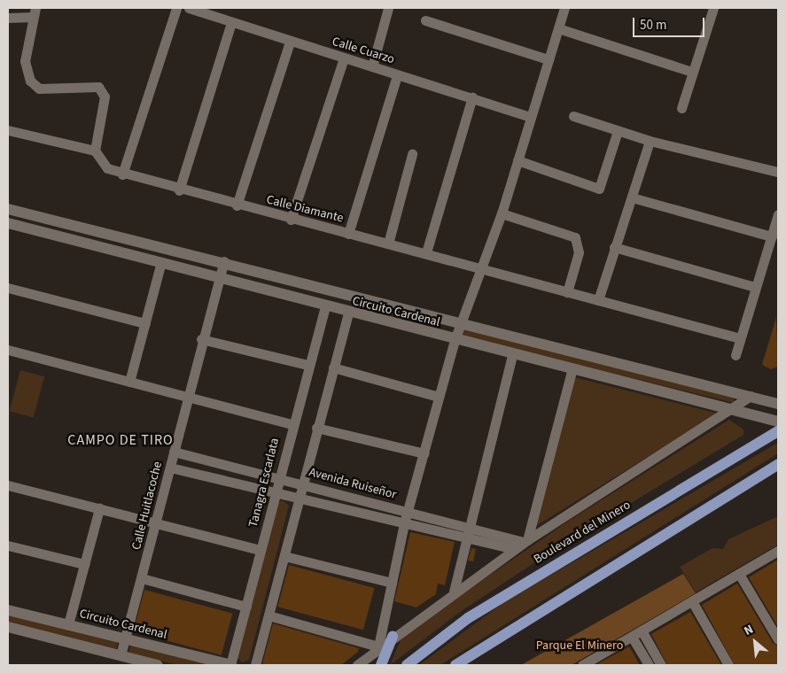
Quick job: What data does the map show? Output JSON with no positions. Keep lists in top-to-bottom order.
{
  "streets": {
    "main road": ["Boulevard del Minero"],
    "street": [
      "Calle Cuarzo",
      "Calle Diamante",
      "Circuito Cardenal",
      "Tanagra Escarlata",
      "Avenida Ruiseñor",
      "Calle Huitlacoche"
    ]
  },
  "crossings": [
    ["Circuito Cardenal", "Tanagra Escarlata"],
    ["Circuito Cardenal", "Calle Huitlacoche"],
    ["Tanagra Escarlata", "Avenida Ruiseñor"],
    ["Avenida Ruiseñor", "Calle Huitlacoche"]
  ],
  "districts": ["CAMPO DE TIRO"],
  "parks": ["Parque El Minero"],
  "scale_bar": "50 m",
  "north": "top left"
}
